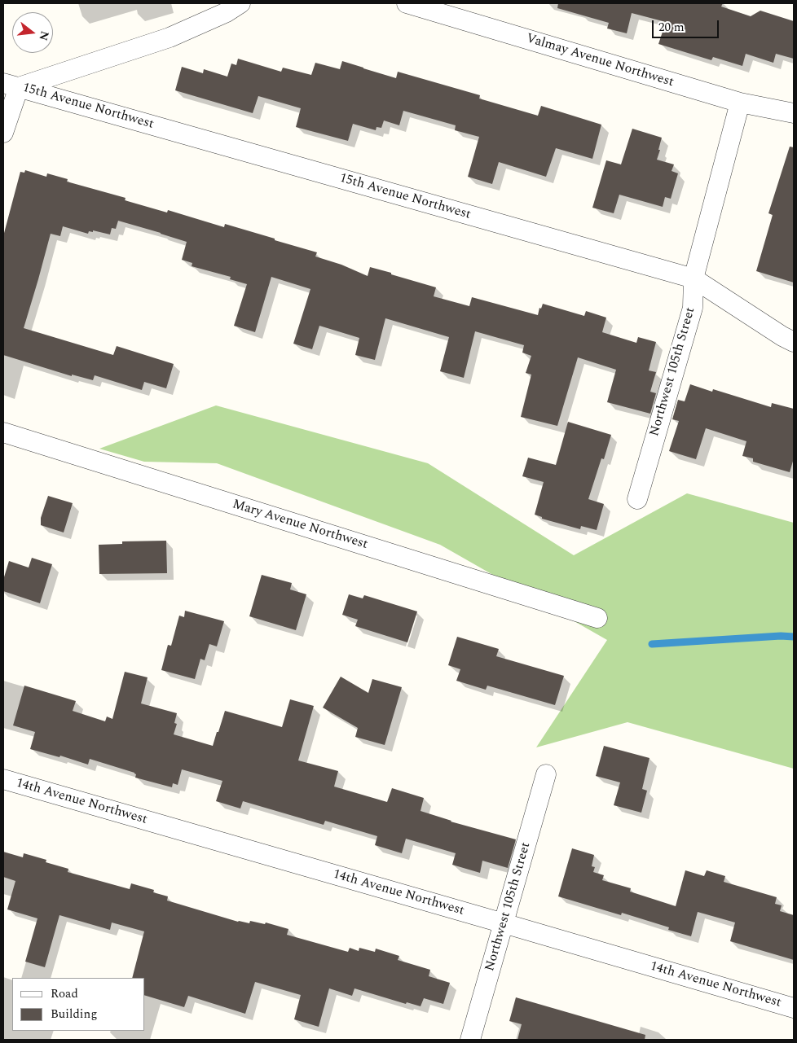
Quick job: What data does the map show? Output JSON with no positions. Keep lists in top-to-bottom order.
{
  "streets": {
    "street": [
      "Valmay Avenue Northwest",
      "15th Avenue Northwest",
      "Northwest 105th Street",
      "Mary Avenue Northwest",
      "14th Avenue Northwest"
    ]
  },
  "crossings": [
    ["Valmay Avenue Northwest", "Northwest 105th Street"],
    ["15th Avenue Northwest", "Northwest 105th Street"],
    ["Northwest 105th Street", "14th Avenue Northwest"]
  ],
  "legend": ["Road", "Building"],
  "scale_bar": "20 m",
  "north": "right"
}
